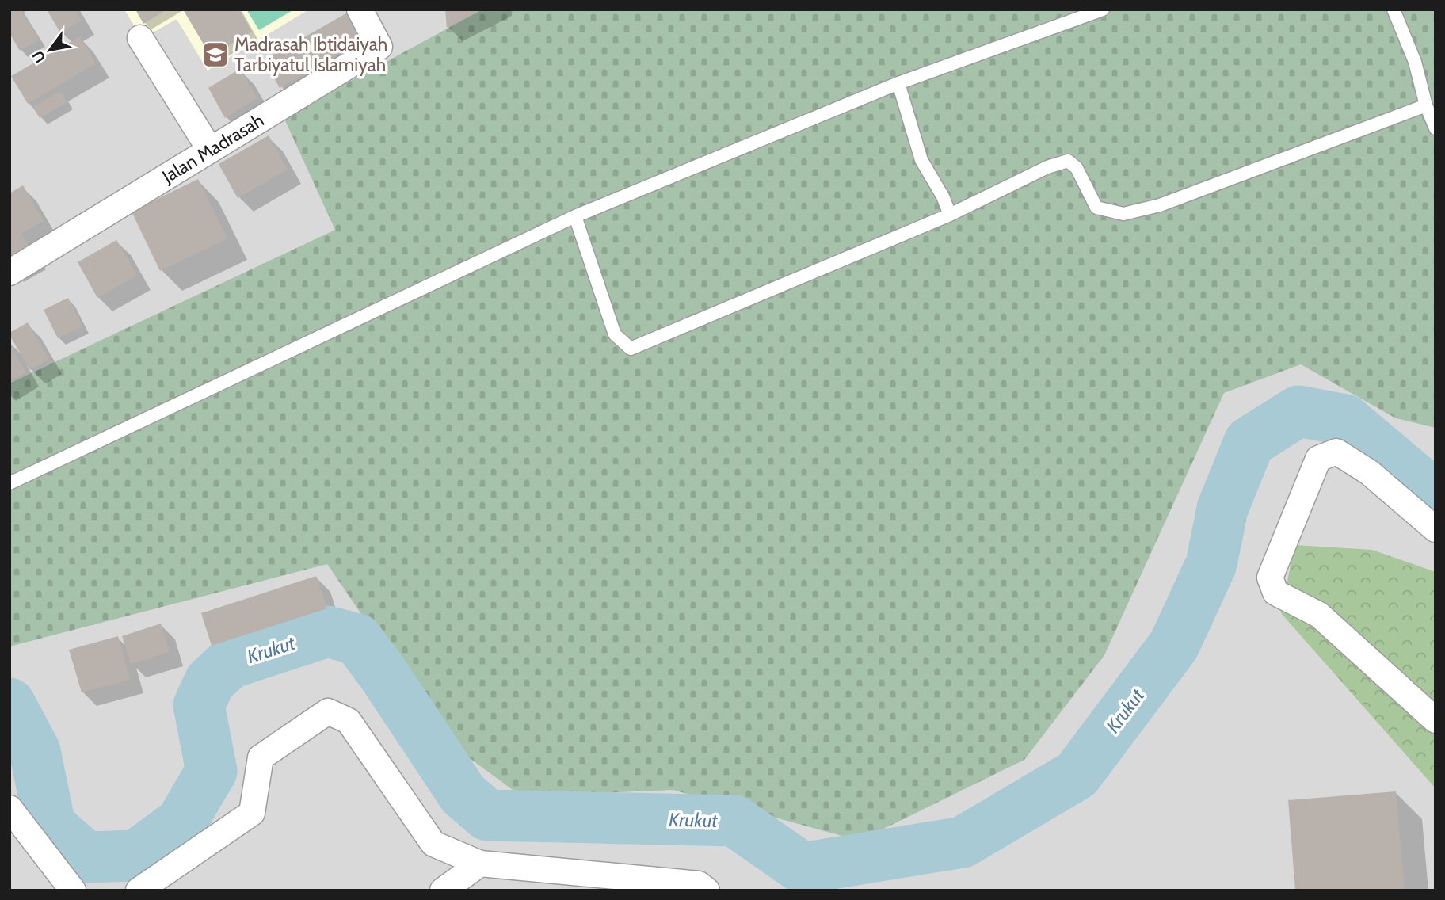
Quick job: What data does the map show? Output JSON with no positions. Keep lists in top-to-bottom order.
{
  "streets": {
    "street": ["Jalan Madrasah"]
  },
  "water": ["Krukut"],
  "places": {
    "school or university": ["Madrasah Ibtidaiyah Tarbiyatul Islamiyah"]
  },
  "north": "bottom left"
}
